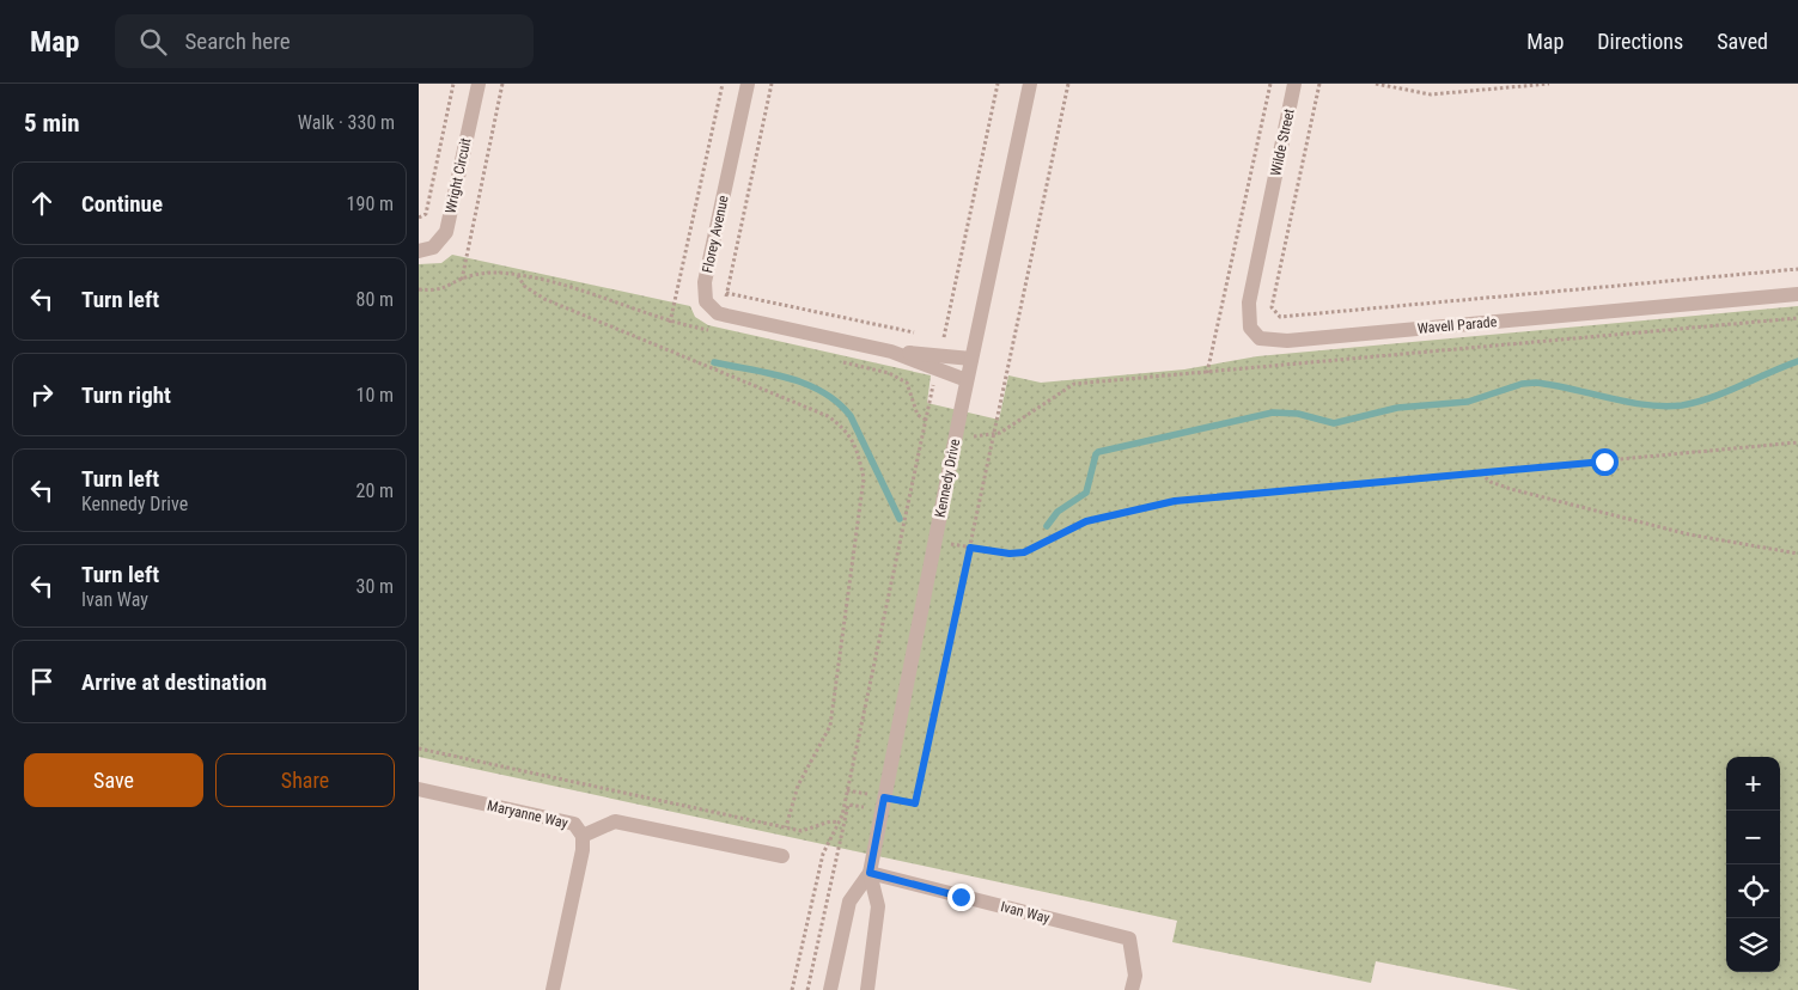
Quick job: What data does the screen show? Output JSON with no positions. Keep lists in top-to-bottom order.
{
  "streets": {
    "street": [
      "Wilde Street",
      "Wright Circuit",
      "Florey Avenue",
      "Wavell Parade",
      "Kennedy Drive",
      "Maryanne Way",
      "Ivan Way"
    ]
  },
  "crossings": [
    ["Wilde Street", "Wavell Parade"],
    ["Kennedy Drive", "Ivan Way"]
  ],
  "page": {
    "header": "Map",
    "search": "Search here",
    "nav": ["Map", "Directions", "Saved"],
    "heading": ["5 min", "Walk · 330 m"],
    "list": [
      ["Continue", "190 m"],
      ["Turn left", "80 m"],
      ["Turn right", "10 m"],
      ["Turn left", "Kennedy Drive", "20 m"],
      ["Turn left", "Ivan Way", "30 m"],
      "Arrive at destination"
    ],
    "buttons": ["Save", "Share"],
    "map_buttons": ["+", "−"]
  }
}
